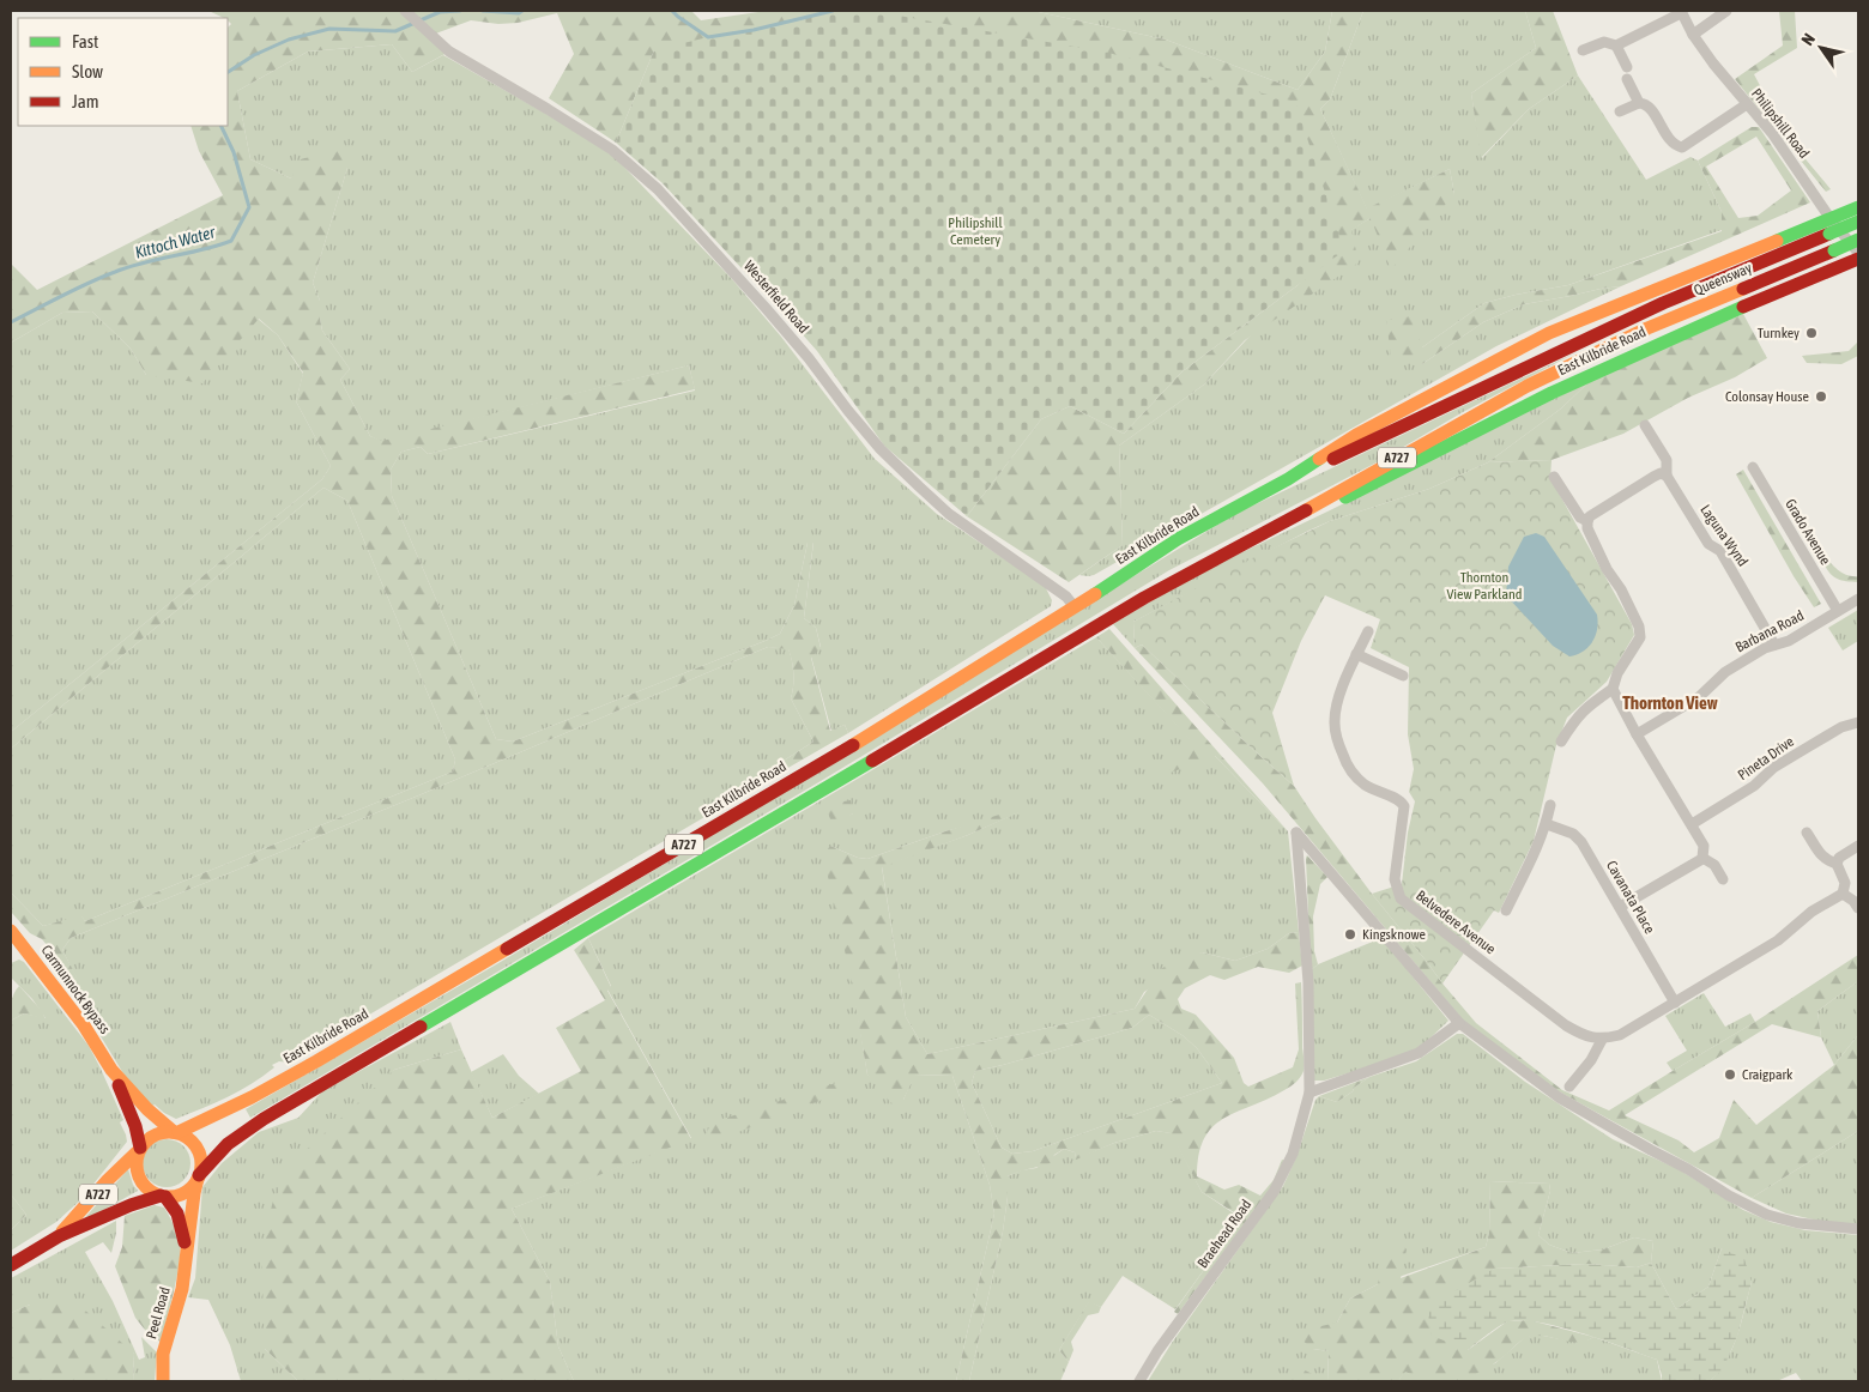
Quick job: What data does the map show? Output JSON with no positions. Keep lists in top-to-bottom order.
{
  "streets": {
    "main road": [
      "Queensway",
      "East Kilbride Road",
      "A727",
      "Carmunnock Bypass",
      "Peel Road"
    ],
    "street": [
      "Philipshill Road",
      "Westerfield Road",
      "Grado Avenue",
      "Laguna Wynd",
      "Barbana Road",
      "Pineta Drive",
      "Cavanata Place",
      "Belvedere Avenue",
      "Braehead Road"
    ]
  },
  "crossings": [
    ["Philipshill Road", "East Kilbride Road"],
    ["Queensway", "East Kilbride Road"],
    ["Westerfield Road", "East Kilbride Road"],
    ["East Kilbride Road", "A727"],
    ["East Kilbride Road", "Carmunnock Bypass"],
    ["East Kilbride Road", "Peel Road"],
    ["A727", "Carmunnock Bypass"],
    ["A727", "Peel Road"],
    ["Grado Avenue", "Barbana Road"],
    ["Laguna Wynd", "Barbana Road"],
    ["Carmunnock Bypass", "Peel Road"]
  ],
  "districts": ["Thornton View"],
  "water": ["Kittoch Water"],
  "parks": ["Philipshill Cemetery", "Thornton View Parkland"],
  "places": [
    "Turnkey",
    "Colonsay House",
    "Kingsknowe",
    "Craigpark"
  ],
  "legend": ["Fast", "Slow", "Jam"],
  "north": "top left"
}
